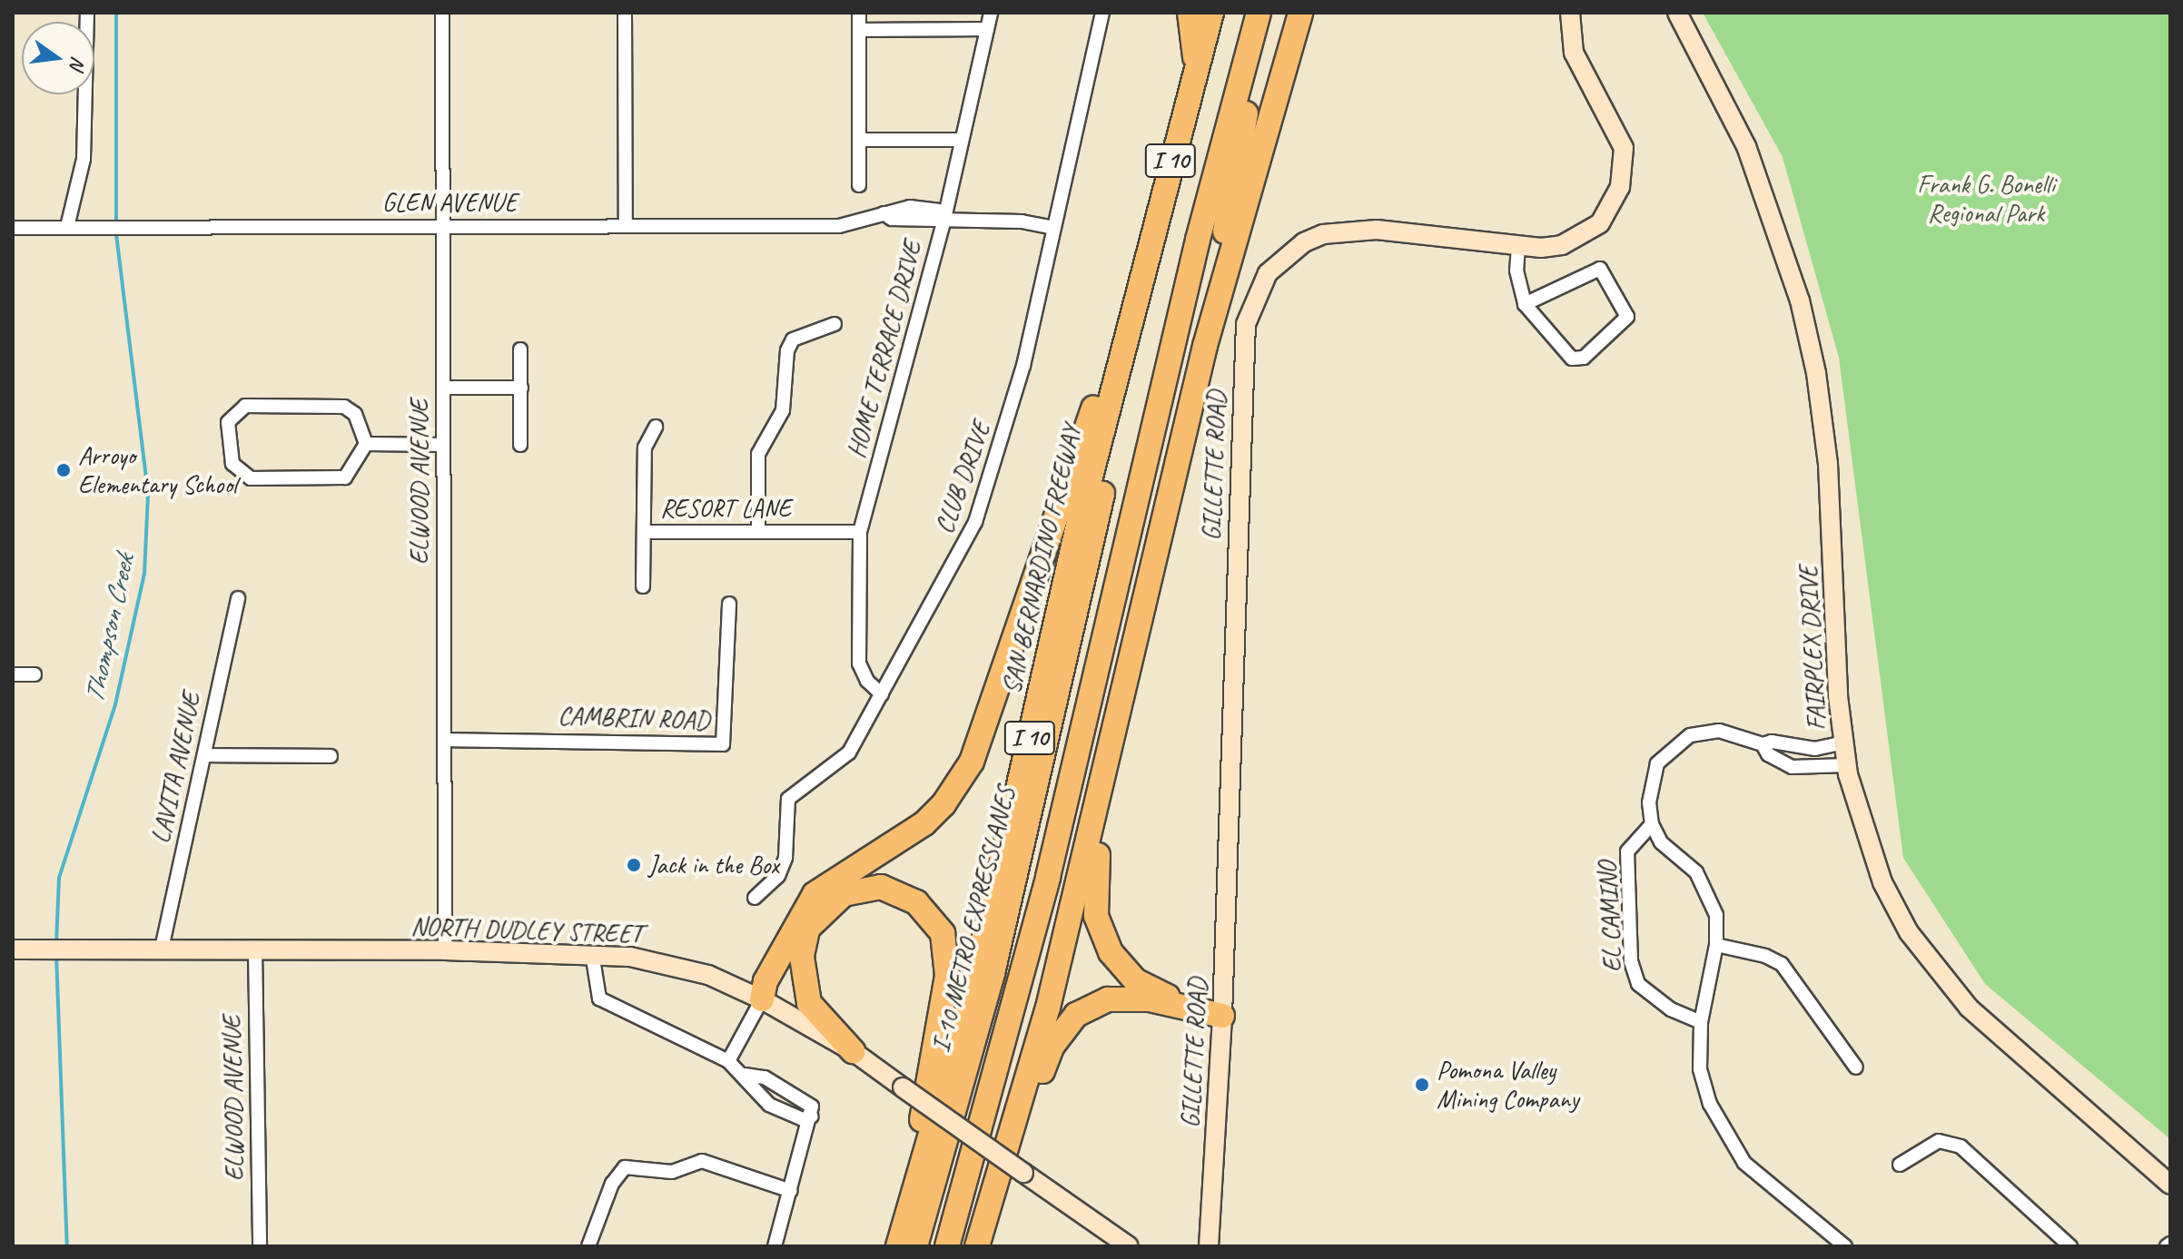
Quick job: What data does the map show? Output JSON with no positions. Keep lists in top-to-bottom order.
{
  "streets": {
    "highway": ["I 10", "SAN BERNARDINO FREEWAY", "I-10 METRO EXPRESSLANES"],
    "street": [
      "GLEN AVENUE",
      "HOME TERRACE DRIVE",
      "GILLETTE ROAD",
      "CLUB DRIVE",
      "ELWOOD AVENUE",
      "RESORT LANE",
      "FAIRPLEX DRIVE",
      "CAMBRIN ROAD",
      "LAVITA AVENUE",
      "EL CAMINO",
      "NORTH DUDLEY STREET"
    ]
  },
  "crossings": [
    ["I 10", "I-10 METRO EXPRESSLANES"],
    ["GLEN AVENUE", "HOME TERRACE DRIVE"],
    ["GLEN AVENUE", "CLUB DRIVE"],
    ["GLEN AVENUE", "ELWOOD AVENUE"],
    ["HOME TERRACE DRIVE", "CLUB DRIVE"],
    ["HOME TERRACE DRIVE", "RESORT LANE"],
    ["ELWOOD AVENUE", "CAMBRIN ROAD"],
    ["ELWOOD AVENUE", "NORTH DUDLEY STREET"],
    ["LAVITA AVENUE", "NORTH DUDLEY STREET"]
  ],
  "water": ["Thompson Creek"],
  "parks": ["Frank G. Bonelli Regional Park"],
  "places": ["Arroyo Elementary School", "Jack in the Box", "Pomona Valley Mining Company"],
  "north": "right"
}
